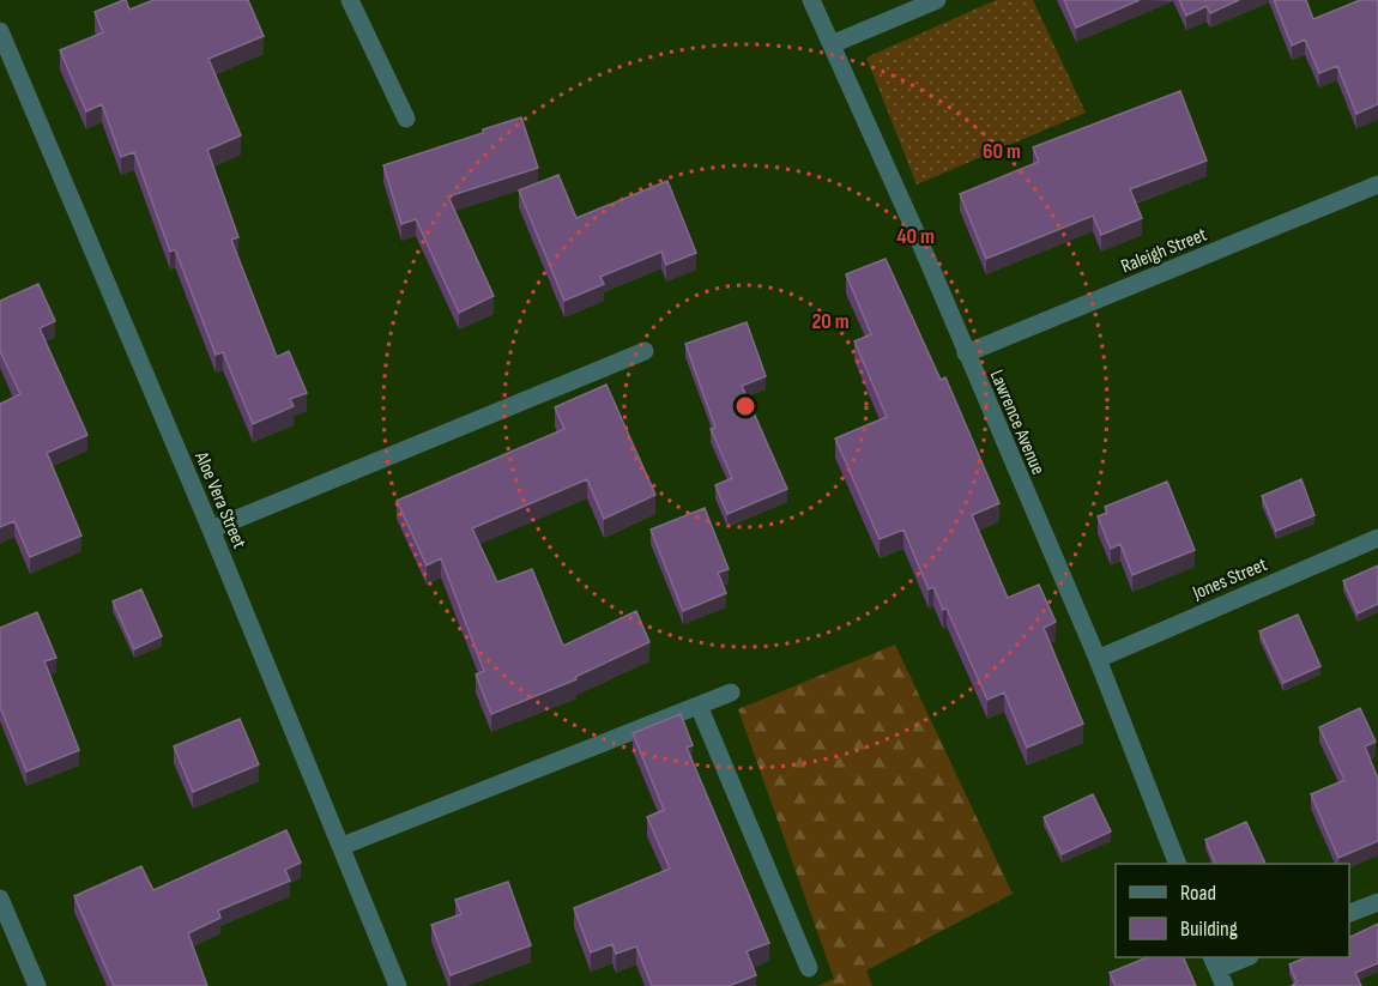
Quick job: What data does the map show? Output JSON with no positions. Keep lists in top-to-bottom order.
{
  "streets": {
    "street": [
      "Raleigh Street",
      "Lawrence Avenue",
      "Aloe Vera Street",
      "Jones Street"
    ]
  },
  "crossings": [
    ["Raleigh Street", "Lawrence Avenue"],
    ["Lawrence Avenue", "Jones Street"]
  ],
  "legend": ["Road", "Building"],
  "rings": ["60 m", "40 m", "20 m"]
}
